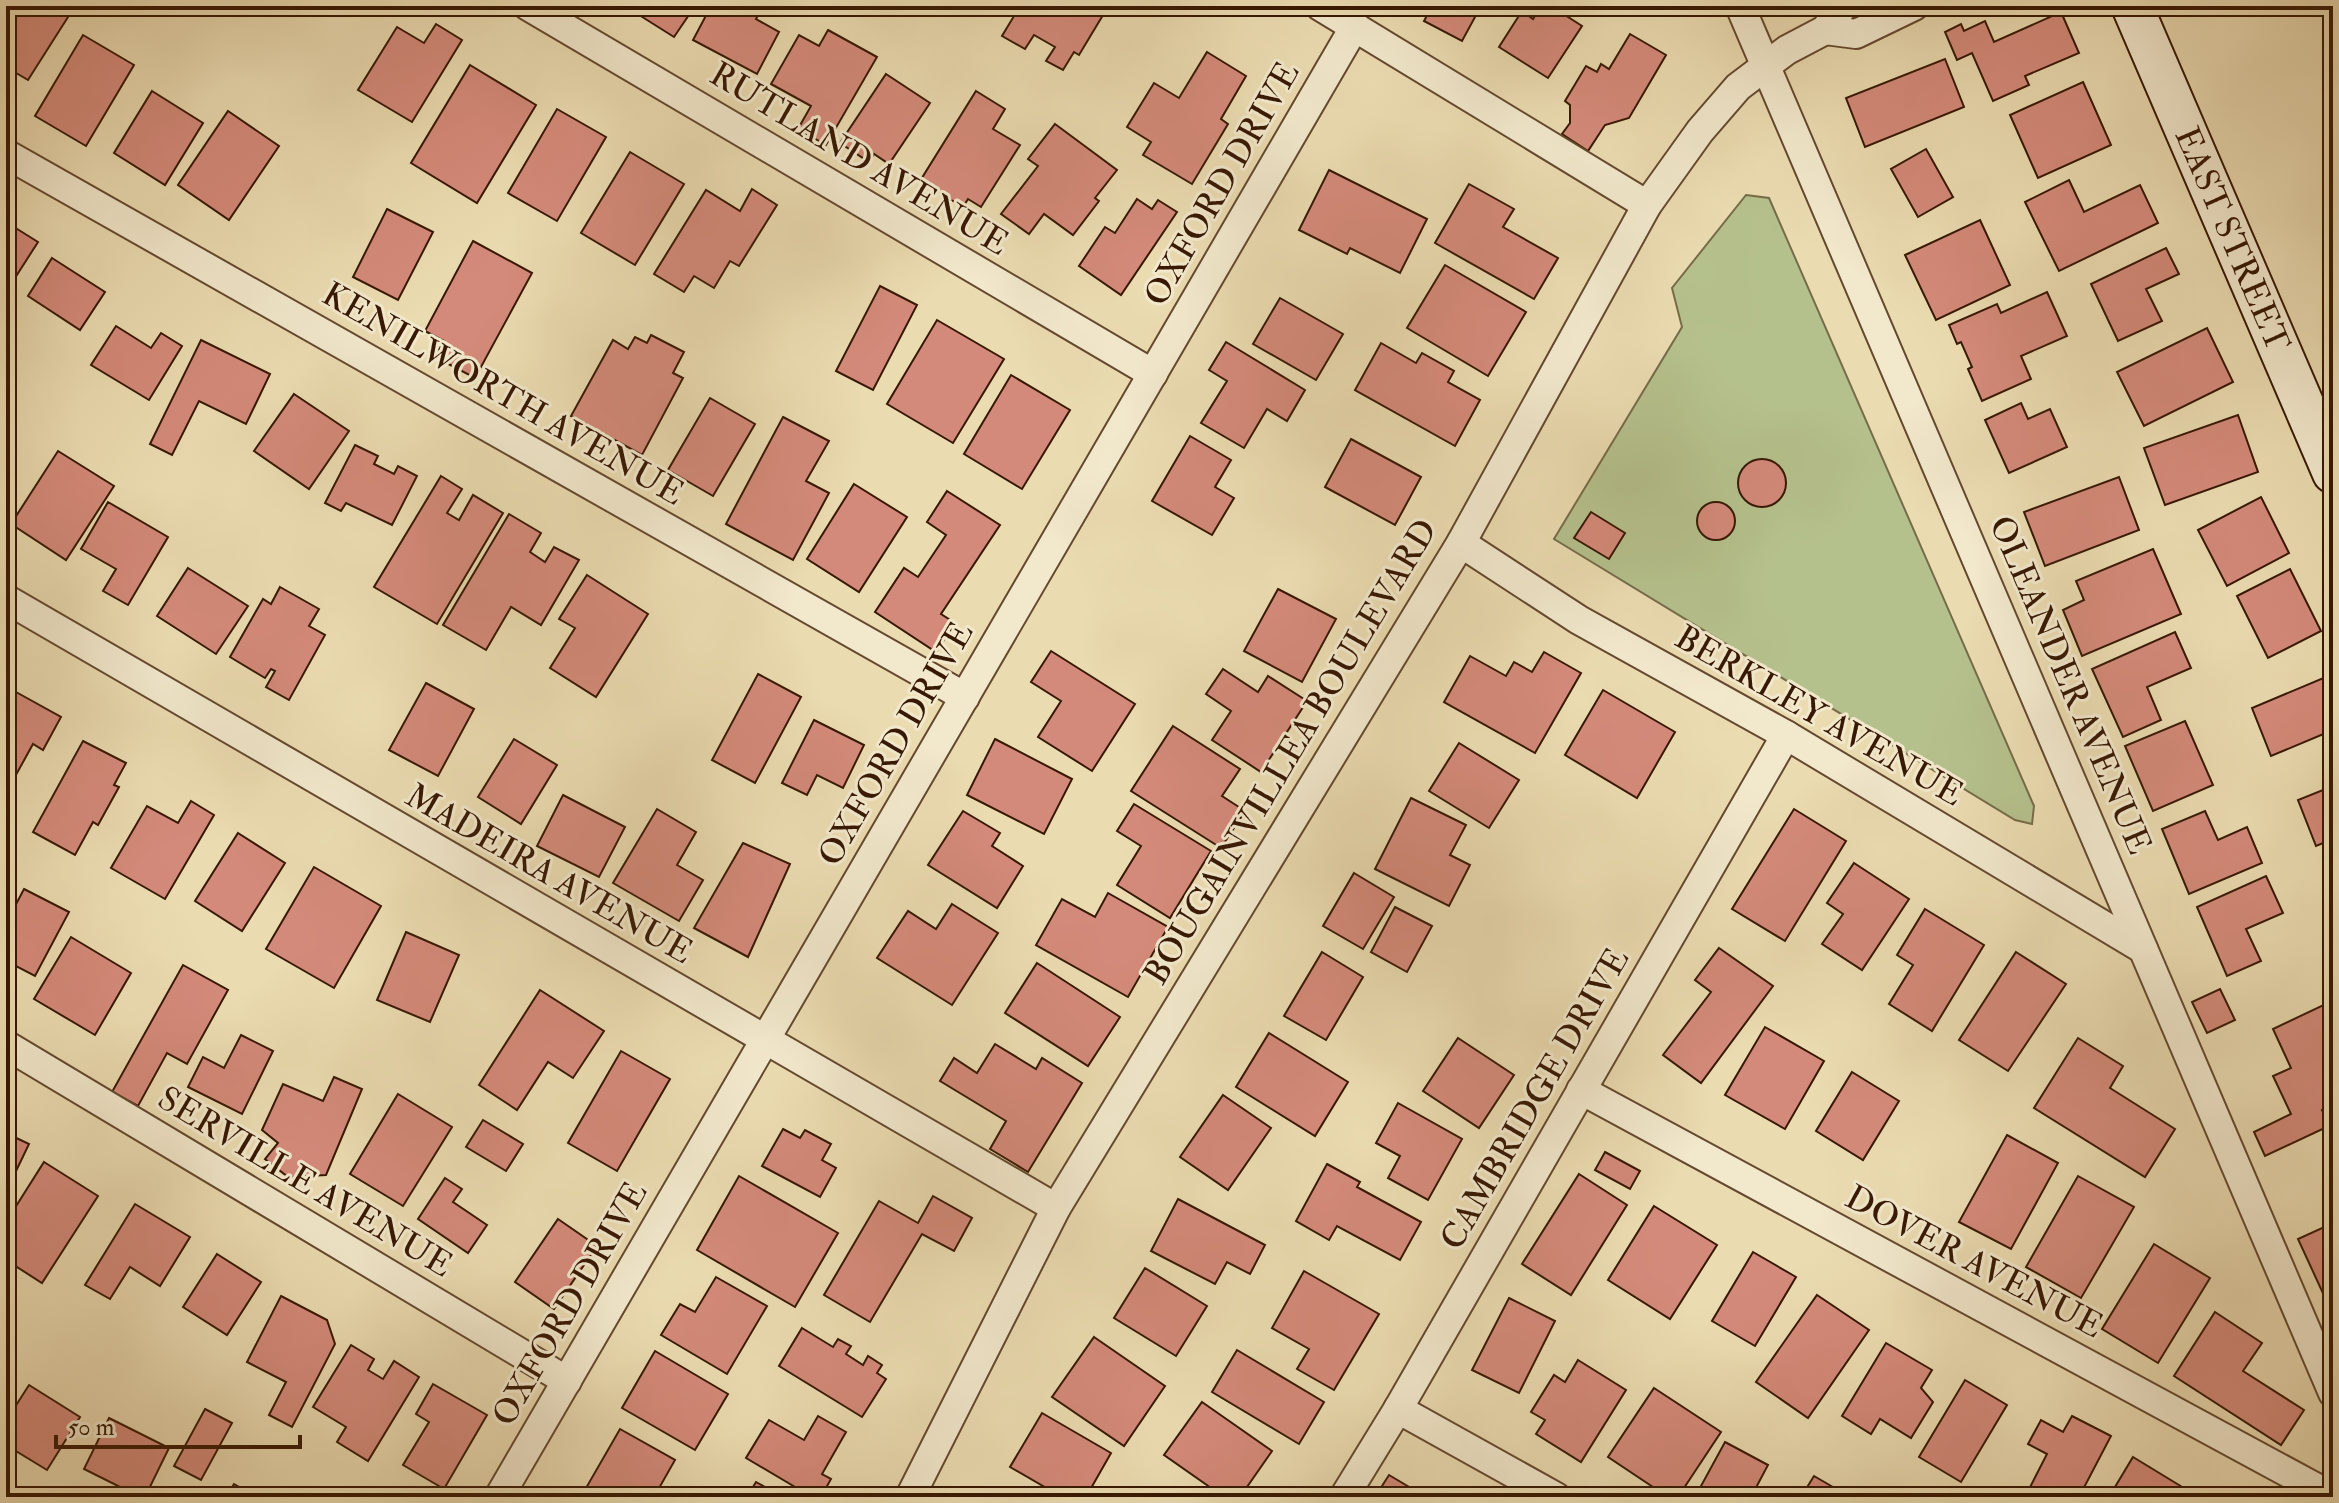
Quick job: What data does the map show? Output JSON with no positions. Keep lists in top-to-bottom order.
{
  "streets": {
    "main road": ["EAST STREET"],
    "street": [
      "RUTLAND AVENUE",
      "OXFORD DRIVE",
      "KENILWORTH AVENUE",
      "OLEANDER AVENUE",
      "BERKLEY AVENUE",
      "BOUGAINVILLEA BOULEVARD",
      "MADEIRA AVENUE",
      "CAMBRIDGE DRIVE",
      "SERVILLE AVENUE",
      "DOVER AVENUE"
    ]
  },
  "crossings": [
    ["RUTLAND AVENUE", "OXFORD DRIVE"],
    ["OXFORD DRIVE", "KENILWORTH AVENUE"],
    ["OXFORD DRIVE", "MADEIRA AVENUE"],
    ["OXFORD DRIVE", "SERVILLE AVENUE"],
    ["OLEANDER AVENUE", "BERKLEY AVENUE"],
    ["OLEANDER AVENUE", "BOUGAINVILLEA BOULEVARD"],
    ["BERKLEY AVENUE", "BOUGAINVILLEA BOULEVARD"],
    ["BERKLEY AVENUE", "CAMBRIDGE DRIVE"],
    ["BOUGAINVILLEA BOULEVARD", "MADEIRA AVENUE"],
    ["CAMBRIDGE DRIVE", "DOVER AVENUE"]
  ],
  "scale_bar": "50 m"
}
